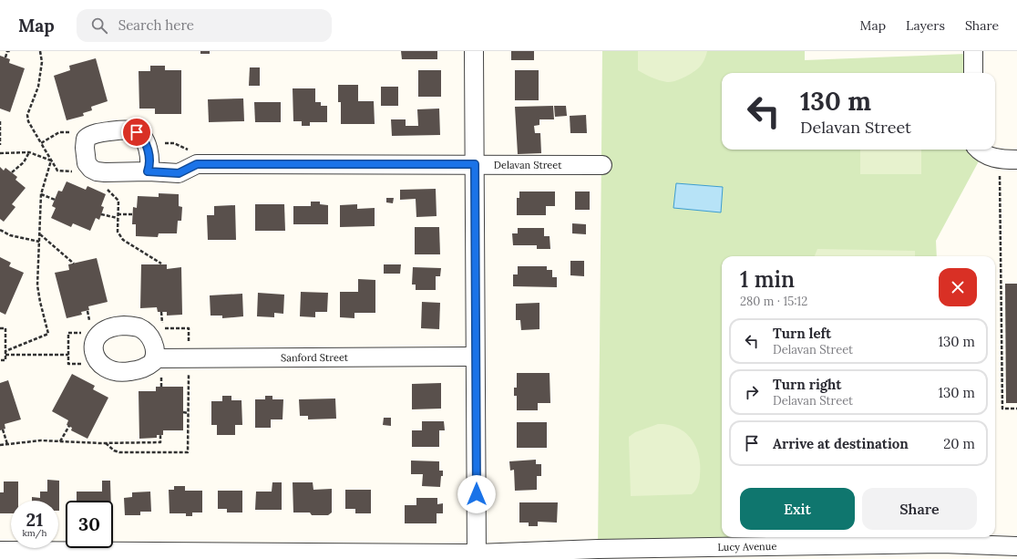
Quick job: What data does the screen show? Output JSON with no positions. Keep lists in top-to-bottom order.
{
  "streets": {
    "street": ["Delavan Street", "Sanford Street", "Lucy Avenue"]
  },
  "page": {
    "header": "Map",
    "search": "Search here",
    "nav": ["Map", "Layers", "Share"],
    "turn": ["130 m", "Delavan Street"],
    "heading": ["1 min", "280 m · 15:12"],
    "list": [
      {
        "name": "Turn left",
        "note": "Delavan Street",
        "value": "130 m"
      },
      {
        "name": "Turn right",
        "note": "Delavan Street",
        "value": "130 m"
      },
      {
        "name": "Arrive at destination",
        "value": "20 m"
      }
    ],
    "buttons": ["Exit", "Share"],
    "speed": "21 km/h",
    "limit": "30"
  }
}
